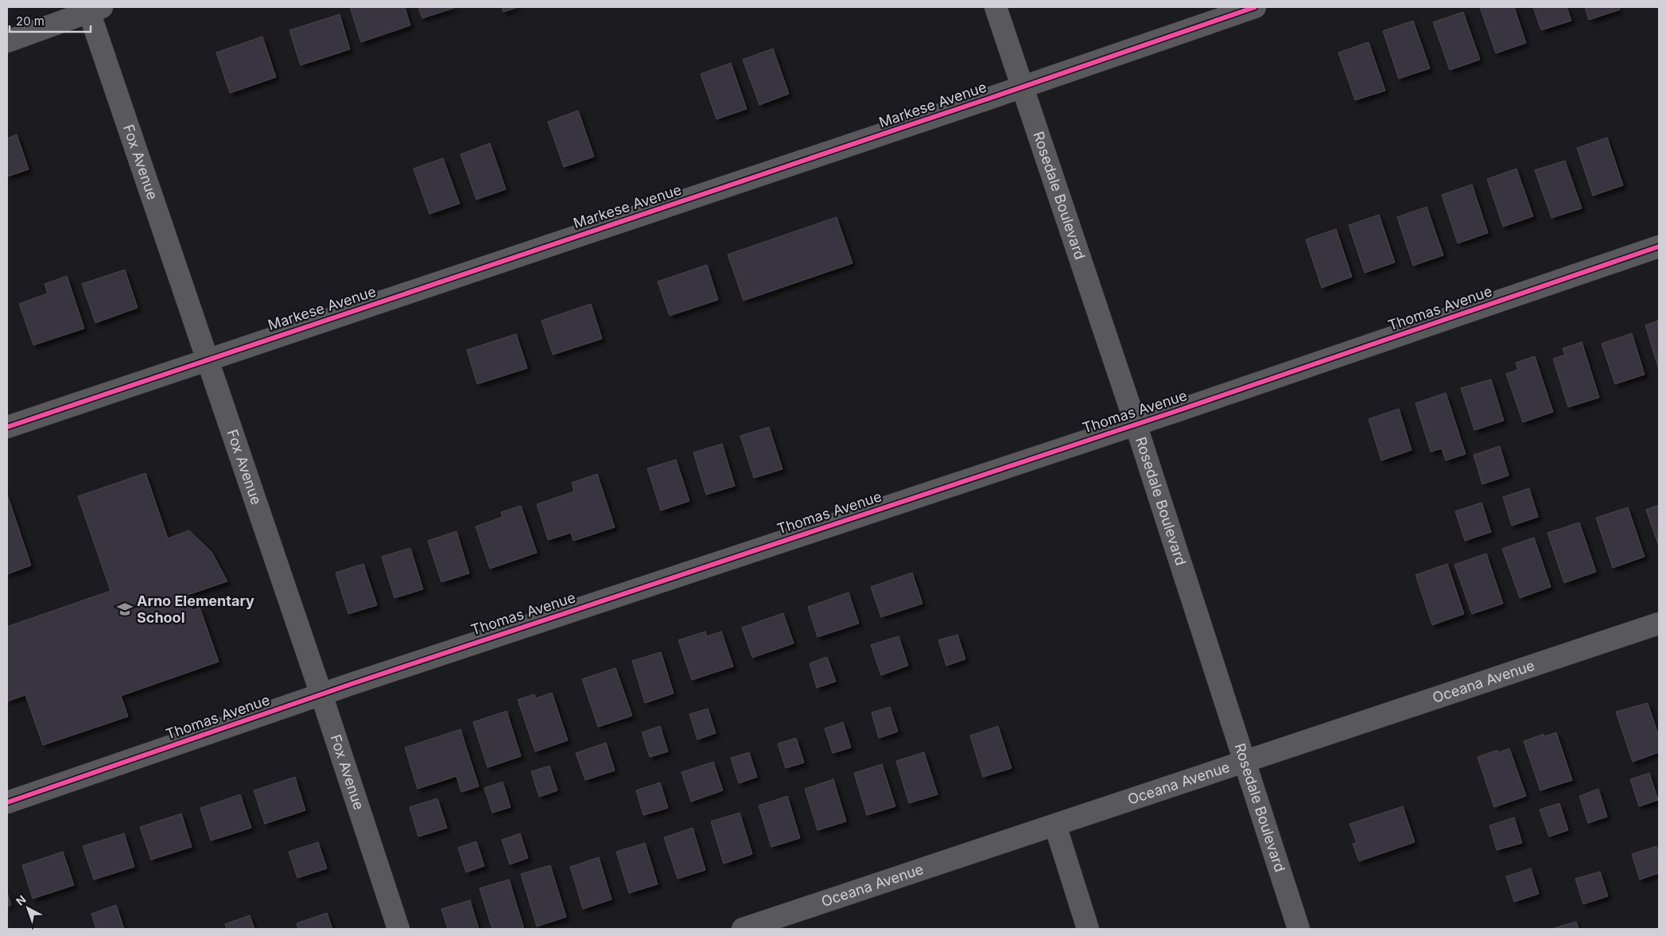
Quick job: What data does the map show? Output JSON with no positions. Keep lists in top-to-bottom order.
{
  "streets": {
    "street": [
      "Markese Avenue",
      "Fox Avenue",
      "Rosedale Boulevard",
      "Thomas Avenue",
      "Oceana Avenue"
    ]
  },
  "crossings": [
    ["Markese Avenue", "Fox Avenue"],
    ["Markese Avenue", "Rosedale Boulevard"],
    ["Fox Avenue", "Thomas Avenue"],
    ["Rosedale Boulevard", "Thomas Avenue"],
    ["Rosedale Boulevard", "Oceana Avenue"]
  ],
  "places": {
    "school or university": ["Arno Elementary School"]
  },
  "scale_bar": "20 m",
  "north": "top left"
}
